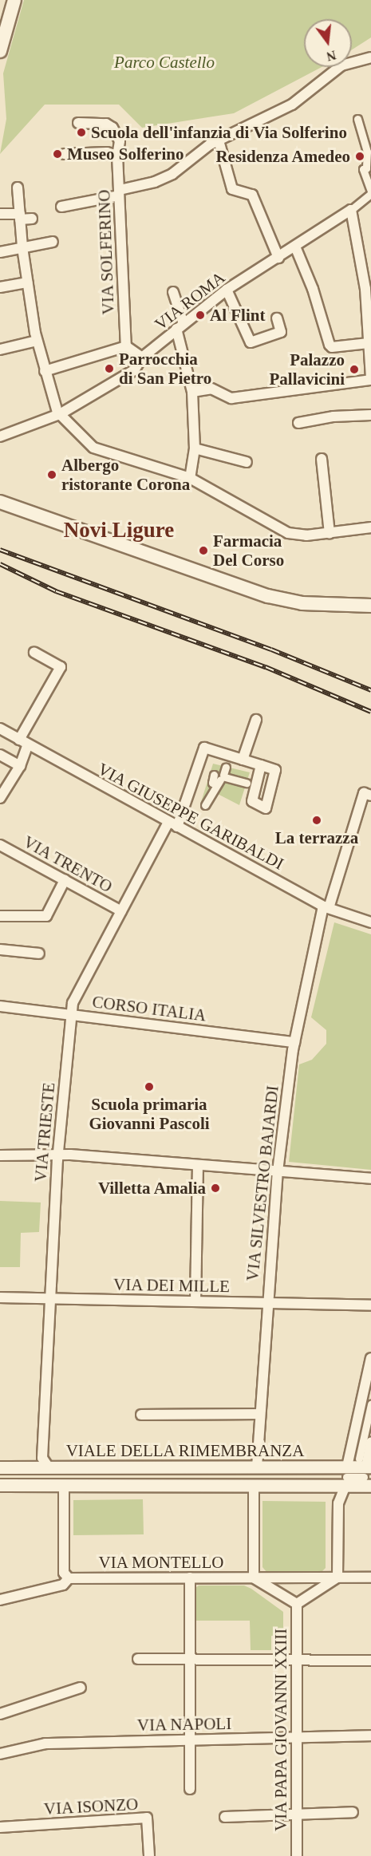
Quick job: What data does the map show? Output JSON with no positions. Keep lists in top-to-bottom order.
{
  "streets": {
    "street": [
      "VIA SOLFERINO",
      "VIA ROMA",
      "VIA GIUSEPPE GARIBALDI",
      "VIA TRENTO",
      "CORSO ITALIA",
      "VIA TRIESTE",
      "VIA SILVESTRO BAJARDI",
      "VIA DEI MILLE",
      "VIALE DELLA RIMEMBRANZA",
      "VIA MONTELLO",
      "VIA NAPOLI",
      "VIA PAPA GIOVANNI XXIII",
      "VIA ISONZO"
    ]
  },
  "crossings": [
    ["VIA GIUSEPPE GARIBALDI", "VIA TRIESTE"],
    ["VIA GIUSEPPE GARIBALDI", "VIA SILVESTRO BAJARDI"],
    ["VIA TRENTO", "VIA TRIESTE"],
    ["CORSO ITALIA", "VIA TRIESTE"],
    ["CORSO ITALIA", "VIA SILVESTRO BAJARDI"],
    ["VIA TRIESTE", "VIA DEI MILLE"],
    ["VIA TRIESTE", "VIALE DELLA RIMEMBRANZA"],
    ["VIA SILVESTRO BAJARDI", "VIA DEI MILLE"],
    ["VIA SILVESTRO BAJARDI", "VIALE DELLA RIMEMBRANZA"],
    ["VIA NAPOLI", "VIA PAPA GIOVANNI XXIII"]
  ],
  "districts": ["Novi Ligure"],
  "parks": ["Parco Castello"],
  "places": [
    "Scuola dell'infanzia di Via Solferino",
    "Museo Solferino",
    "Residenza Amedeo",
    "Al Flint",
    "Parrocchia di San Pietro",
    "Palazzo Pallavicini",
    "Albergo ristorante Corona",
    "Farmacia Del Corso",
    "La terrazza",
    "Scuola primaria Giovanni Pascoli",
    "Villetta Amalia"
  ],
  "north": "bottom"
}
